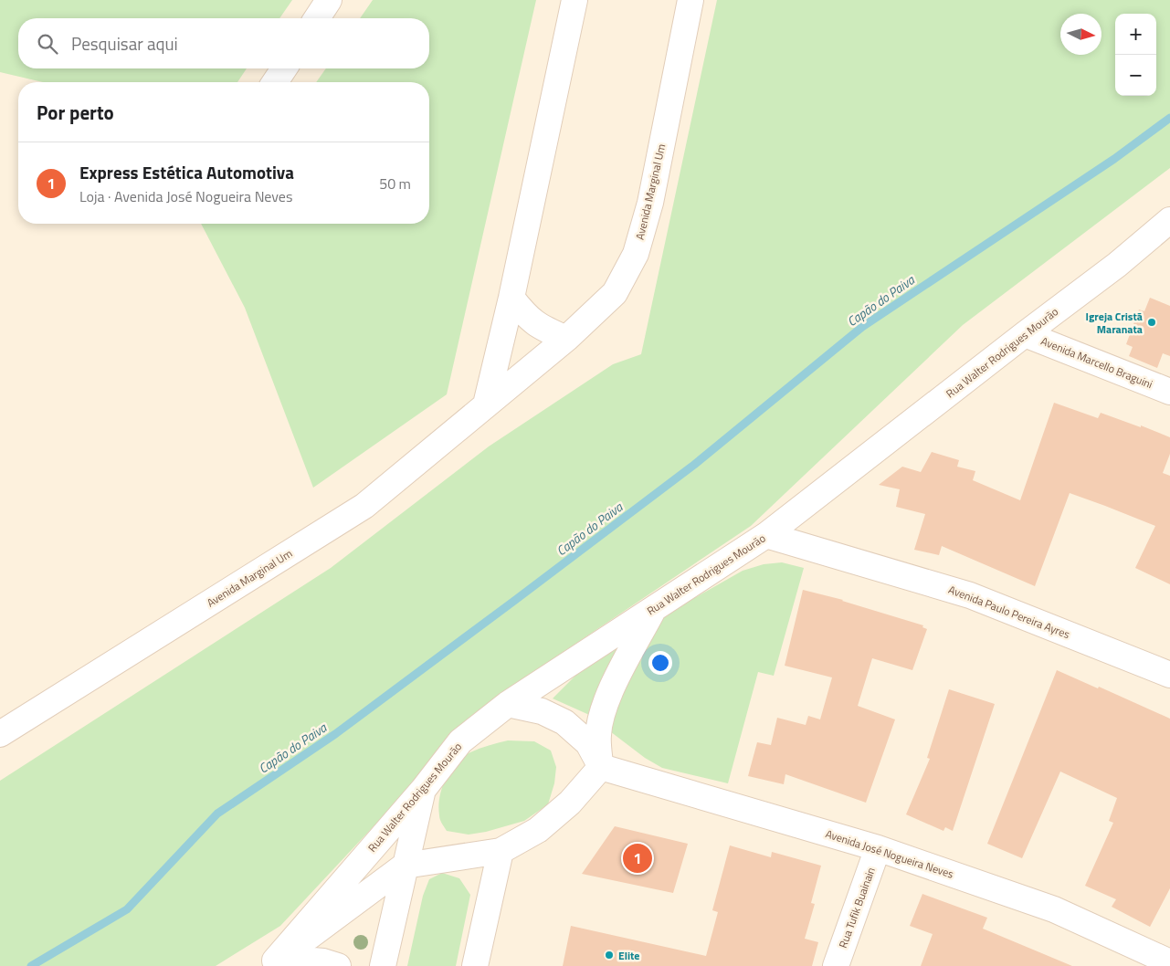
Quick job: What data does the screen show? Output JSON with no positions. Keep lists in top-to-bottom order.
{
  "streets": {
    "street": [
      "Avenida Marginal Um",
      "Rua Walter Rodrigues Mourão",
      "Avenida Marcello Braguini",
      "Avenida Paulo Pereira Ayres",
      "Avenida José Nogueira Neves",
      "Rua Tufik Buainain"
    ]
  },
  "crossings": [
    ["Rua Walter Rodrigues Mourão", "Avenida Marcello Braguini"],
    ["Rua Walter Rodrigues Mourão", "Avenida Paulo Pereira Ayres"],
    ["Avenida José Nogueira Neves", "Rua Tufik Buainain"]
  ],
  "water": ["Capão do Paiva"],
  "places": ["Igreja Cristã Maranata", "Elite"],
  "north": "right",
  "page": {
    "map_buttons": ["+", "−"],
    "search": "Pesquisar aqui",
    "heading": "Por perto",
    "list": [
      {
        "mark": "1",
        "name": "Express Estética Automotiva",
        "note": "Loja · Avenida José Nogueira Neves",
        "value": "50 m"
      }
    ],
    "pins": "1"
  }
}
